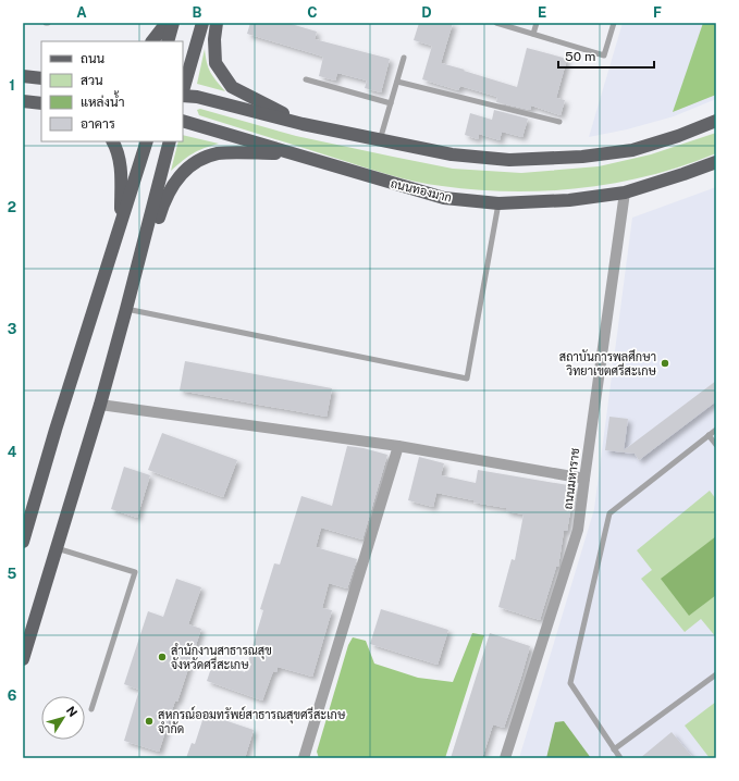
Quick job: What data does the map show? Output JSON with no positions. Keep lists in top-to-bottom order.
{
  "streets": {
    "main road": ["ถนนทองมาก"],
    "street": ["ถนนมหาราช"]
  },
  "crossings": [
    ["ถนนทองมาก", "ถนนมหาราช"]
  ],
  "places": ["สถาบันการพลศึกษา วิทยาเขตศรีสะเกษ", "สำนักงานสาธารณสุข จังหวัดศรีสะเกษ", "สหกรณ์ออมทรัพย์สาธารณสุขศรีสะเกษ จำกัด"],
  "legend": [
    "ถนน",
    "สวน",
    "แหล่งน้ำ",
    "อาคาร"
  ],
  "scale_bar": "50 m",
  "north": "top right",
  "grid": {
    "columns": [
      "A",
      "B",
      "C",
      "D",
      "E",
      "F"
    ],
    "rows": [
      "1",
      "2",
      "3",
      "4",
      "5",
      "6"
    ]
  }
}
